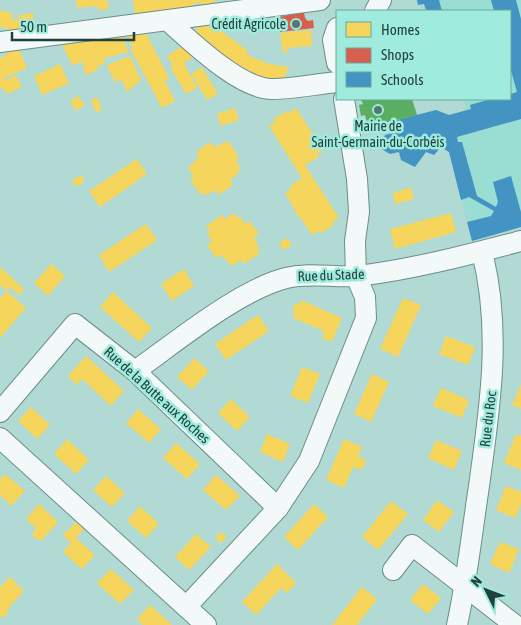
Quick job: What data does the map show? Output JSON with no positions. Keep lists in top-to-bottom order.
{
  "streets": {
    "street": ["Rue du Stade", "Rue de la Butte aux Roches", "Rue du Roc"]
  },
  "crossings": [
    ["Rue du Stade", "Rue de la Butte aux Roches"],
    ["Rue du Stade", "Rue du Roc"]
  ],
  "places": ["Crédit Agricole", "Mairie de Saint-Germain-du-Corbéis"],
  "legend": ["Homes", "Shops", "Schools"],
  "scale_bar": "50 m",
  "north": "top left"
}
